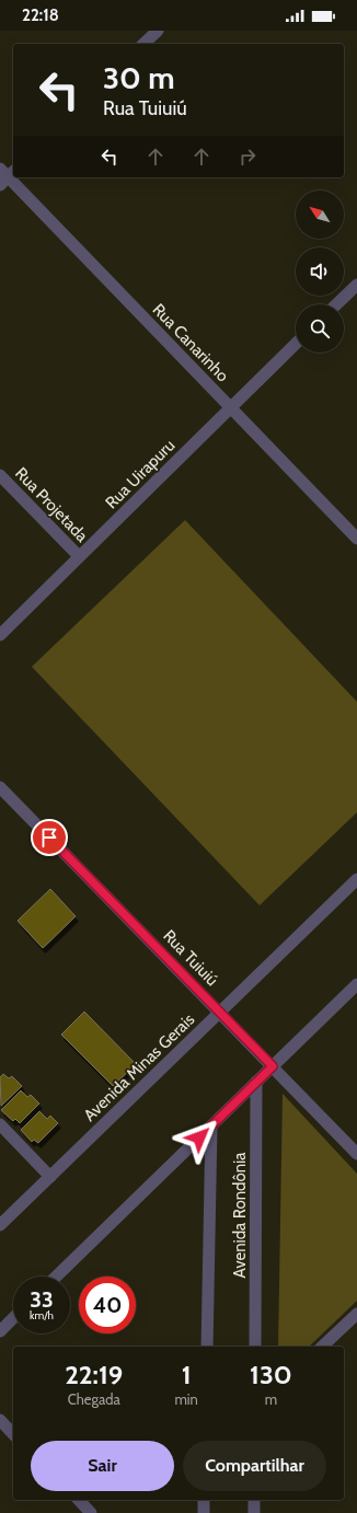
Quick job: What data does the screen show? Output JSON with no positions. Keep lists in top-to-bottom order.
{
  "streets": {
    "street": [
      "Rua Canarinho",
      "Rua Uirapuru",
      "Rua Projetada",
      "Rua Tuiuiú",
      "Avenida Minas Gerais",
      "Avenida Rondônia"
    ]
  },
  "crossings": [
    ["Rua Canarinho", "Rua Uirapuru"],
    ["Rua Uirapuru", "Rua Projetada"],
    ["Rua Tuiuiú", "Avenida Minas Gerais"]
  ],
  "north": "top left",
  "page": {
    "status": "22:18",
    "turn": ["30 m", "Rua Tuiuiú"],
    "speed": "33 km/h",
    "limit": "40",
    "eta": [
      "22:19",
      "Chegada",
      "1",
      "min",
      "130",
      "m"
    ],
    "buttons": ["Sair", "Compartilhar"]
  }
}
